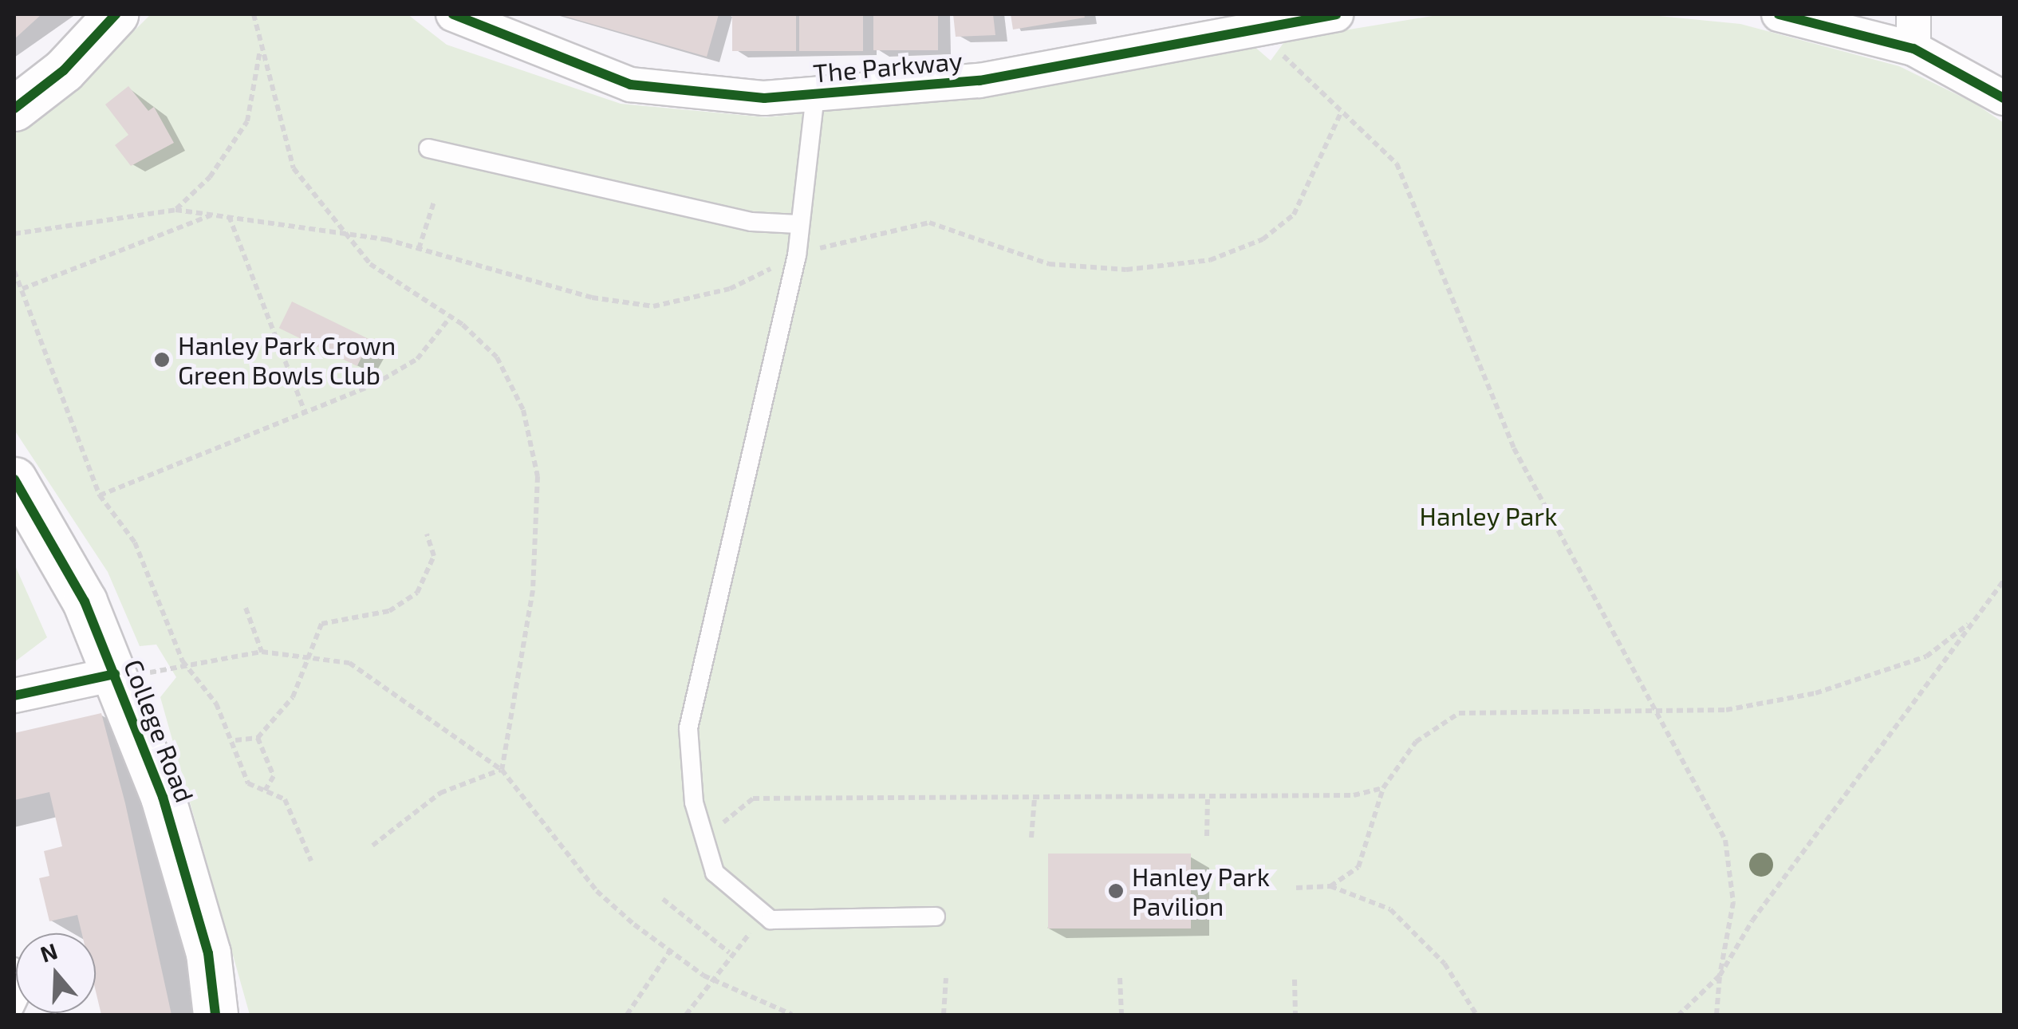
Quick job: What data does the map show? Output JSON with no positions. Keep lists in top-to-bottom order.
{
  "streets": {
    "street": ["The Parkway", "College Road"]
  },
  "parks": ["Hanley Park"],
  "places": ["Hanley Park Crown Green Bowls Club", "Hanley Park Pavilion"],
  "north": "top"
}
